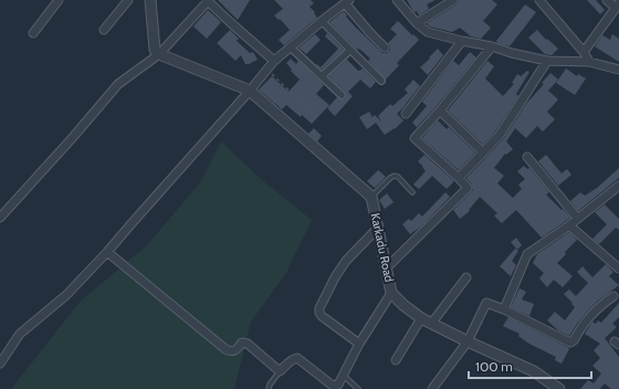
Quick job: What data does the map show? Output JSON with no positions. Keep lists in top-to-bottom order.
{
  "streets": {
    "street": ["Karkadu Road"]
  },
  "scale_bar": "100 m"
}
